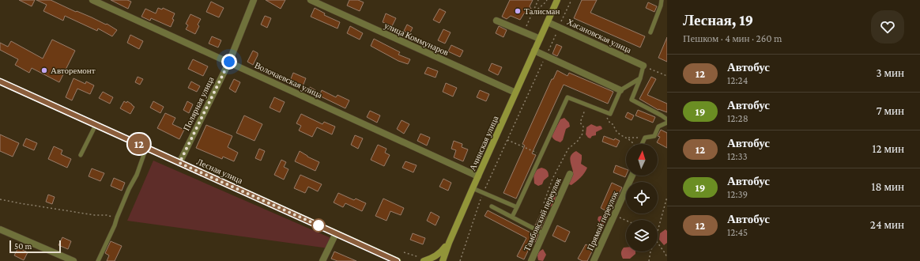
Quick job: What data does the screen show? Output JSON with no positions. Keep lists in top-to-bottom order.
{
  "streets": {
    "street": [
      "Хасановская улица",
      "улица Коммунаров",
      "Волочаевская улица",
      "Полярная улица",
      "Ачинская улица",
      "Лесная улица",
      "Тамбовский переулок",
      "Прямой переулок"
    ]
  },
  "crossings": [
    ["Хасановская улица", "Ачинская улица"],
    ["улица Коммунаров", "Ачинская улица"],
    ["Волочаевская улица", "Полярная улица"],
    ["Волочаевская улица", "Ачинская улица"],
    ["Полярная улица", "Лесная улица"]
  ],
  "places": ["Талисман", "Авторемонт"],
  "lines": ["bus line 12"],
  "scale_bar": "50 m",
  "north": "top",
  "page": {
    "on_map": "12",
    "heading": ["Лесная, 19", "Пешком · 4 мин · 260 m"],
    "list": [
      {
        "mark": "12",
        "name": "Автобус",
        "note": "12:24",
        "value": "3 мин"
      },
      {
        "mark": "19",
        "name": "Автобус",
        "note": "12:28",
        "value": "7 мин"
      },
      {
        "mark": "12",
        "name": "Автобус",
        "note": "12:33",
        "value": "12 мин"
      },
      {
        "mark": "19",
        "name": "Автобус",
        "note": "12:39",
        "value": "18 мин"
      },
      {
        "mark": "12",
        "name": "Автобус",
        "note": "12:45",
        "value": "24 мин"
      }
    ],
    "scale": "50 m"
  }
}
